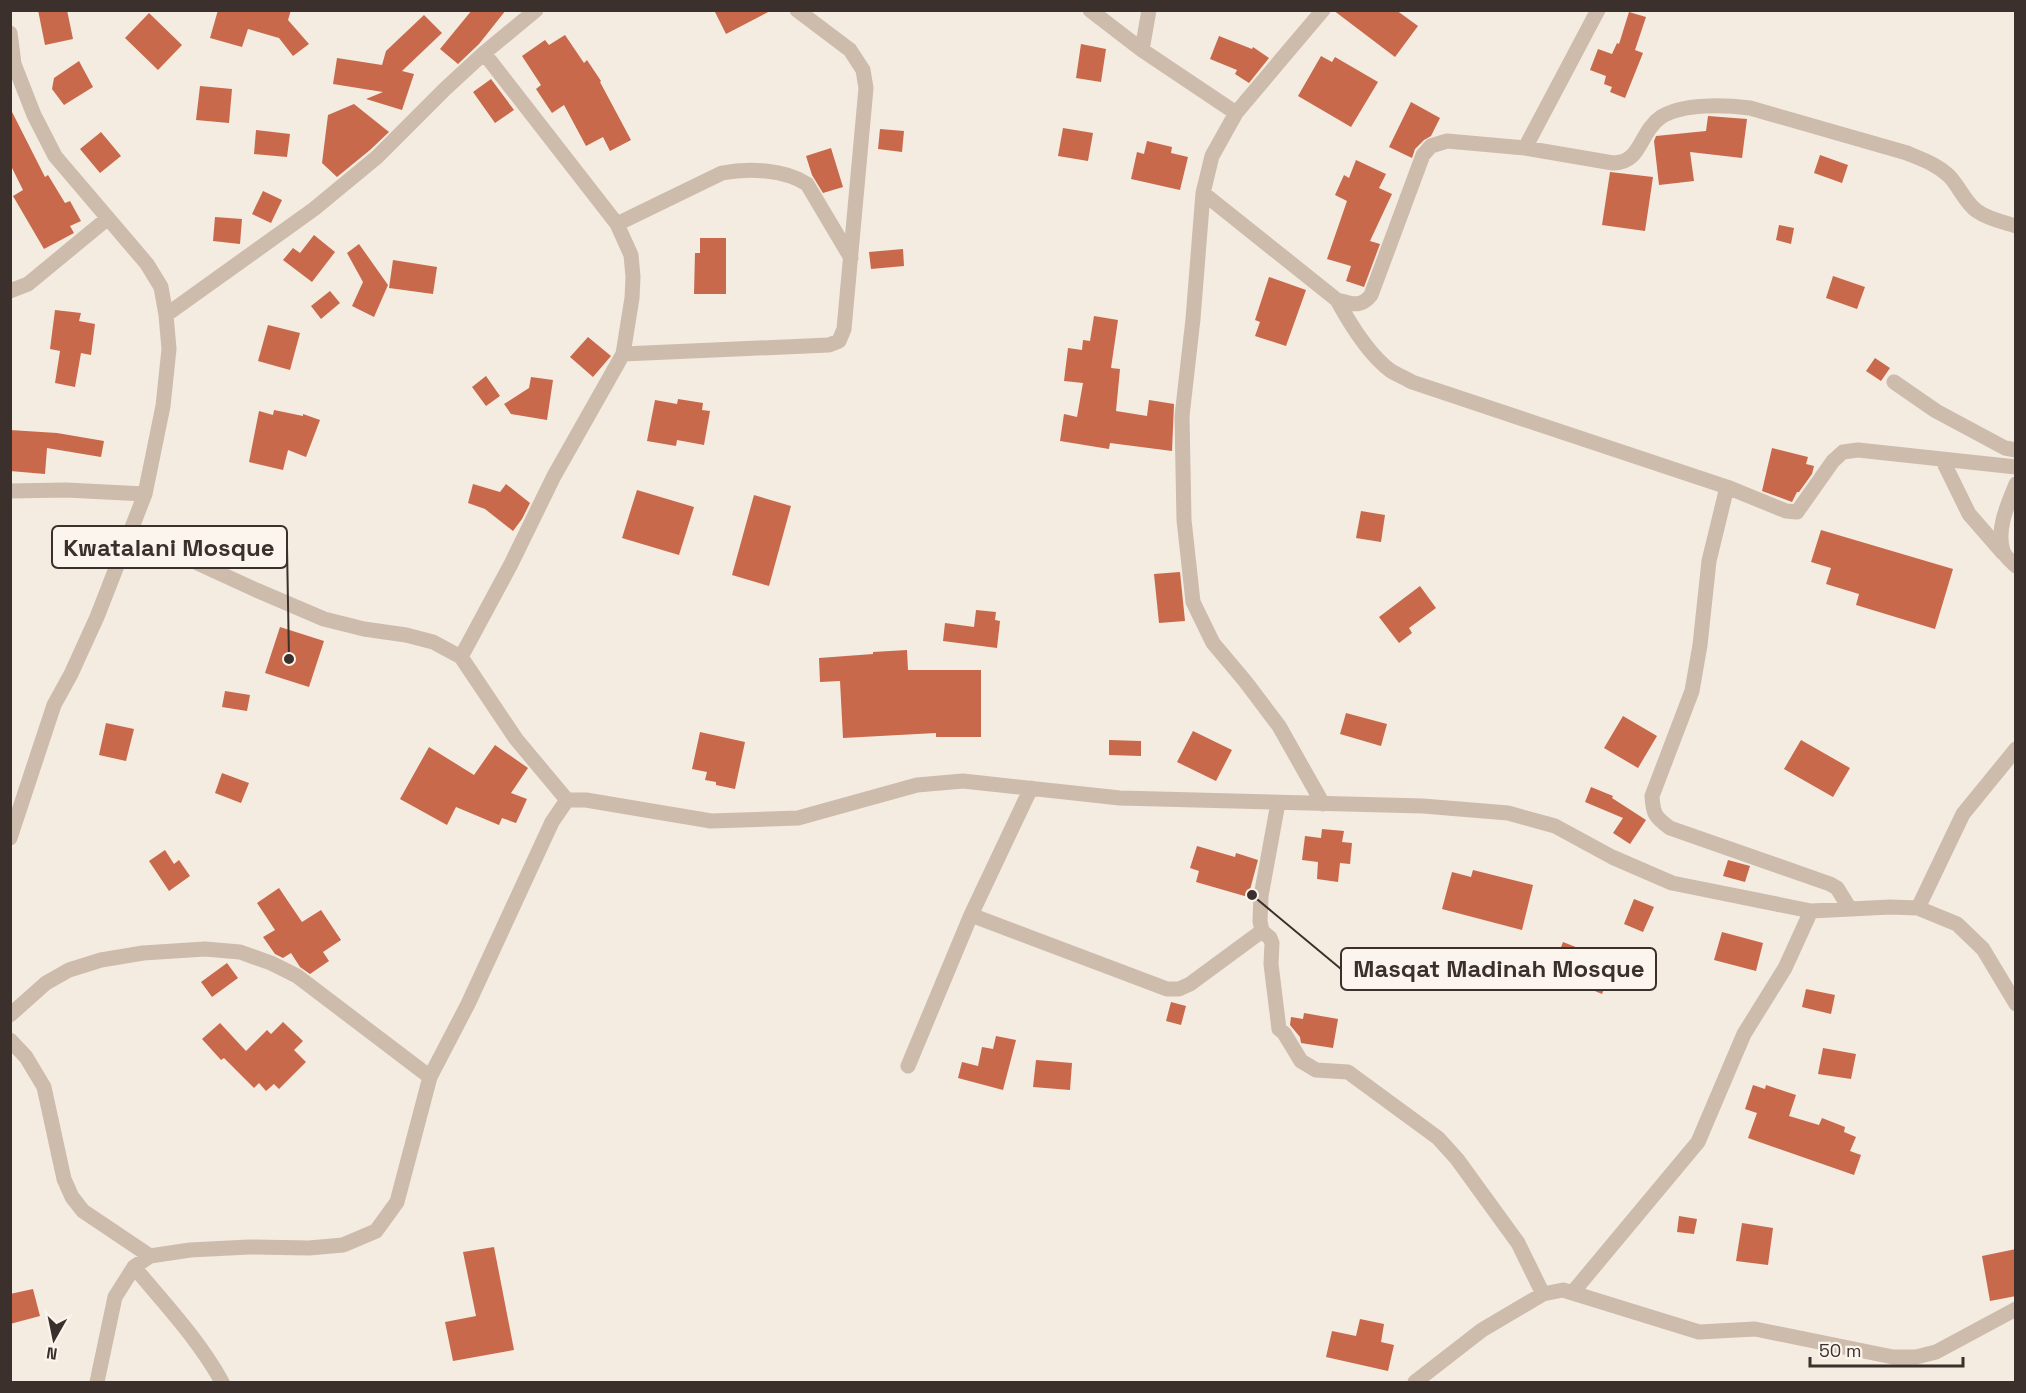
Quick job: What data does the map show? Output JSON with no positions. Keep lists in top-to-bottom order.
{
  "places": ["Kwatalani Mosque", "Masqat Madinah Mosque"],
  "scale_bar": "50 m",
  "north": "bottom"
}
